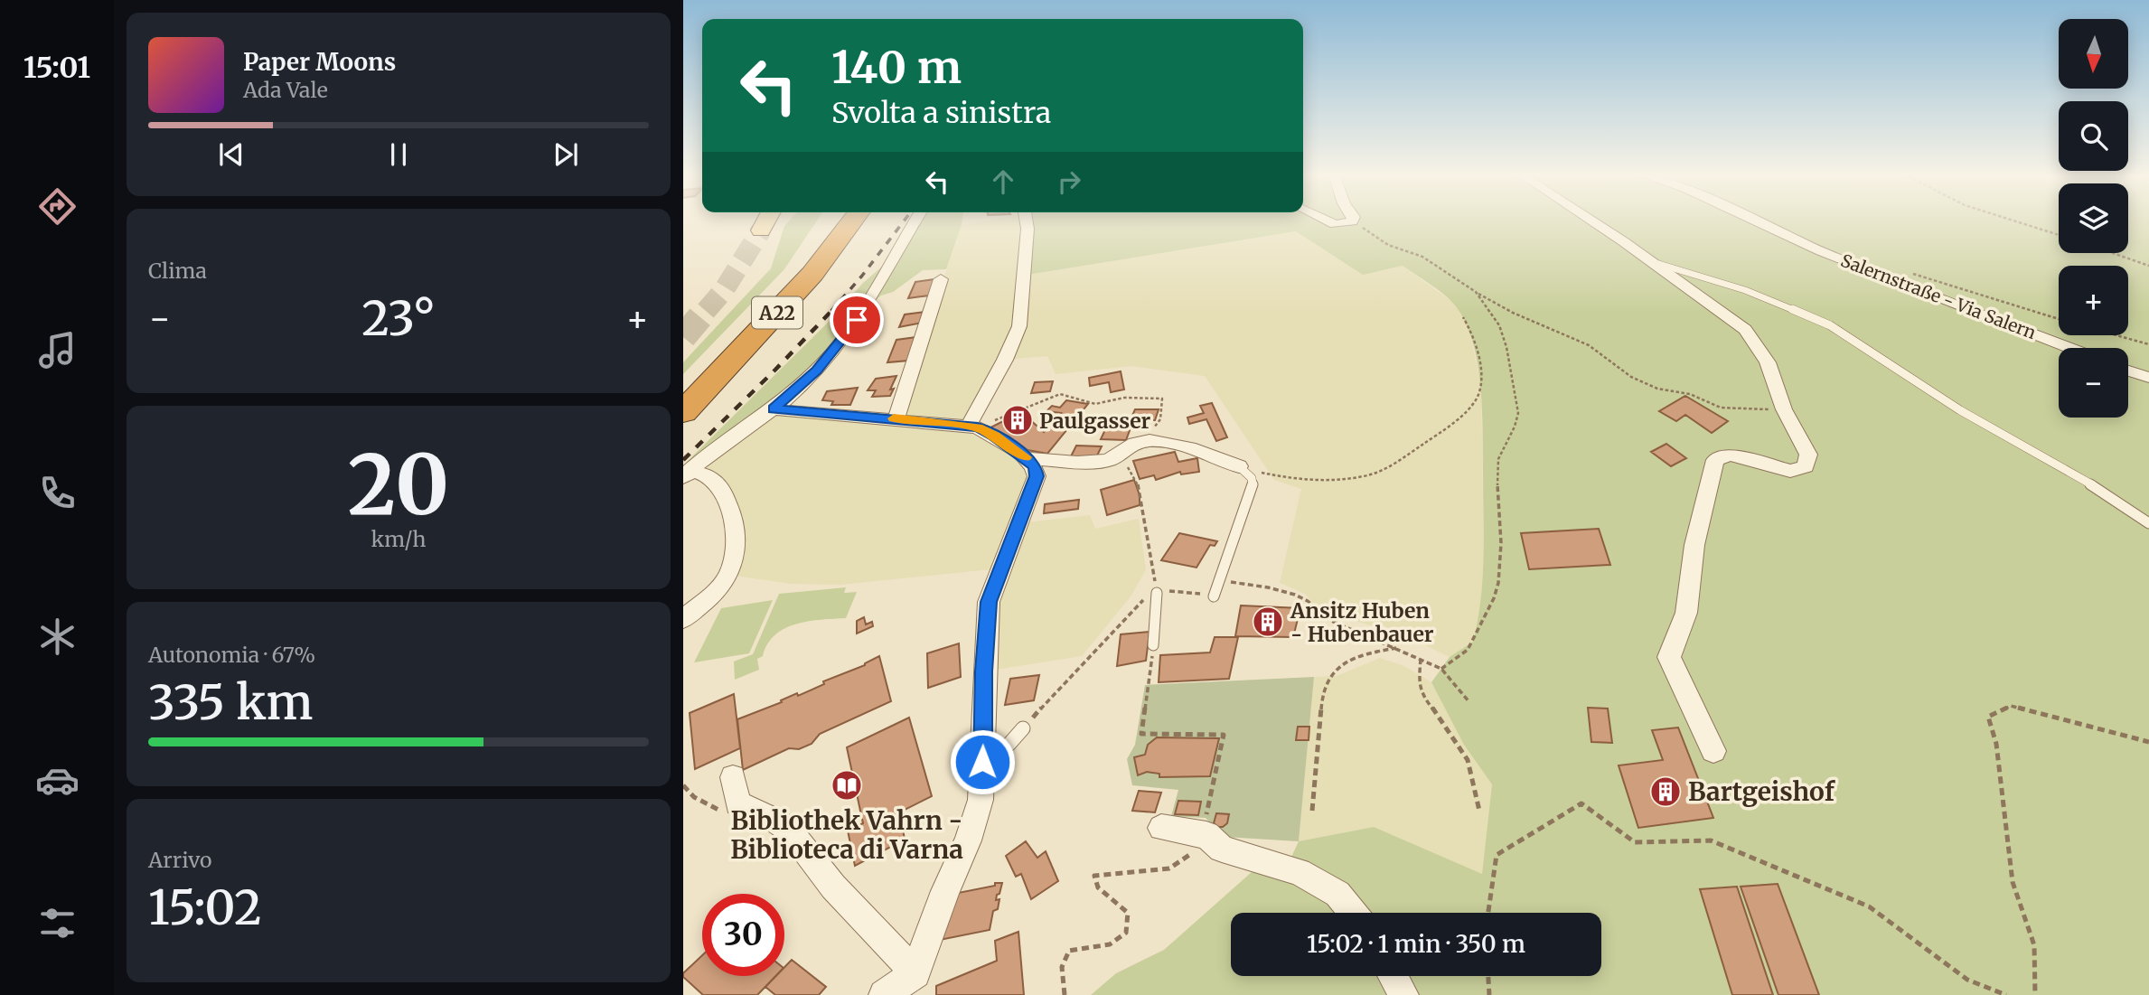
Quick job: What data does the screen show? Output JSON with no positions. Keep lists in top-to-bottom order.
{
  "streets": {
    "highway": ["A22"],
    "street": ["Salernstraße - Via Salern"]
  },
  "places": {
    "building": ["Paulgasser", "Ansitz Huben - Hubenbauer", "Bartgeishof"],
    "library": ["Bibliothek Vahrn - Biblioteca di Varna"]
  },
  "north": "bottom",
  "page": {
    "tabs": "15:01",
    "map_buttons": ["+", "−"],
    "turn": ["140 m", "Svolta a sinistra"],
    "song": ["Paper Moons", "Ada Vale"],
    "tile": [
      "Clima",
      ["20", "km/h"],
      ["Autonomia · 67%", "335 km"],
      ["Arrivo", "15:02"]
    ],
    "heat": ["−", "23°", "+"],
    "limit": "30",
    "trip": "15:02 · 1 min · 350 m"
  }
}
